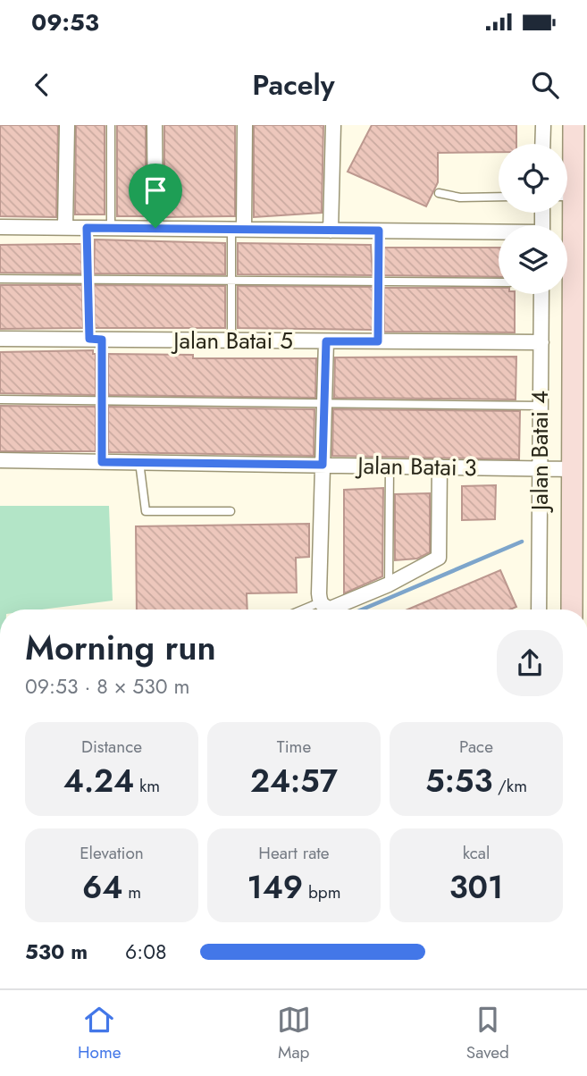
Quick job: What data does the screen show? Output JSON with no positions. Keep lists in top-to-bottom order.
{
  "streets": {
    "street": ["Jalan Batai 5", "Jalan Batai 4", "Jalan Batai 3"]
  },
  "crossings": [
    ["Jalan Batai 5", "Jalan Batai 4"],
    ["Jalan Batai 4", "Jalan Batai 3"]
  ],
  "page": {
    "status": "09:53",
    "header": "Pacely",
    "heading": ["Morning run", "09:53 · 8 × 530 m"],
    "stats": [
      ["Distance", "4.24 km"],
      ["Time", "24:57"],
      ["Pace", "5:53 /km"],
      ["Elevation", "64 m"],
      ["Heart rate", "149 bpm"],
      ["kcal", "301"]
    ],
    "list": [
      {
        "name": "530 m",
        "note": "6:08"
      }
    ],
    "tabs": ["Home", "Map", "Saved"]
  }
}
